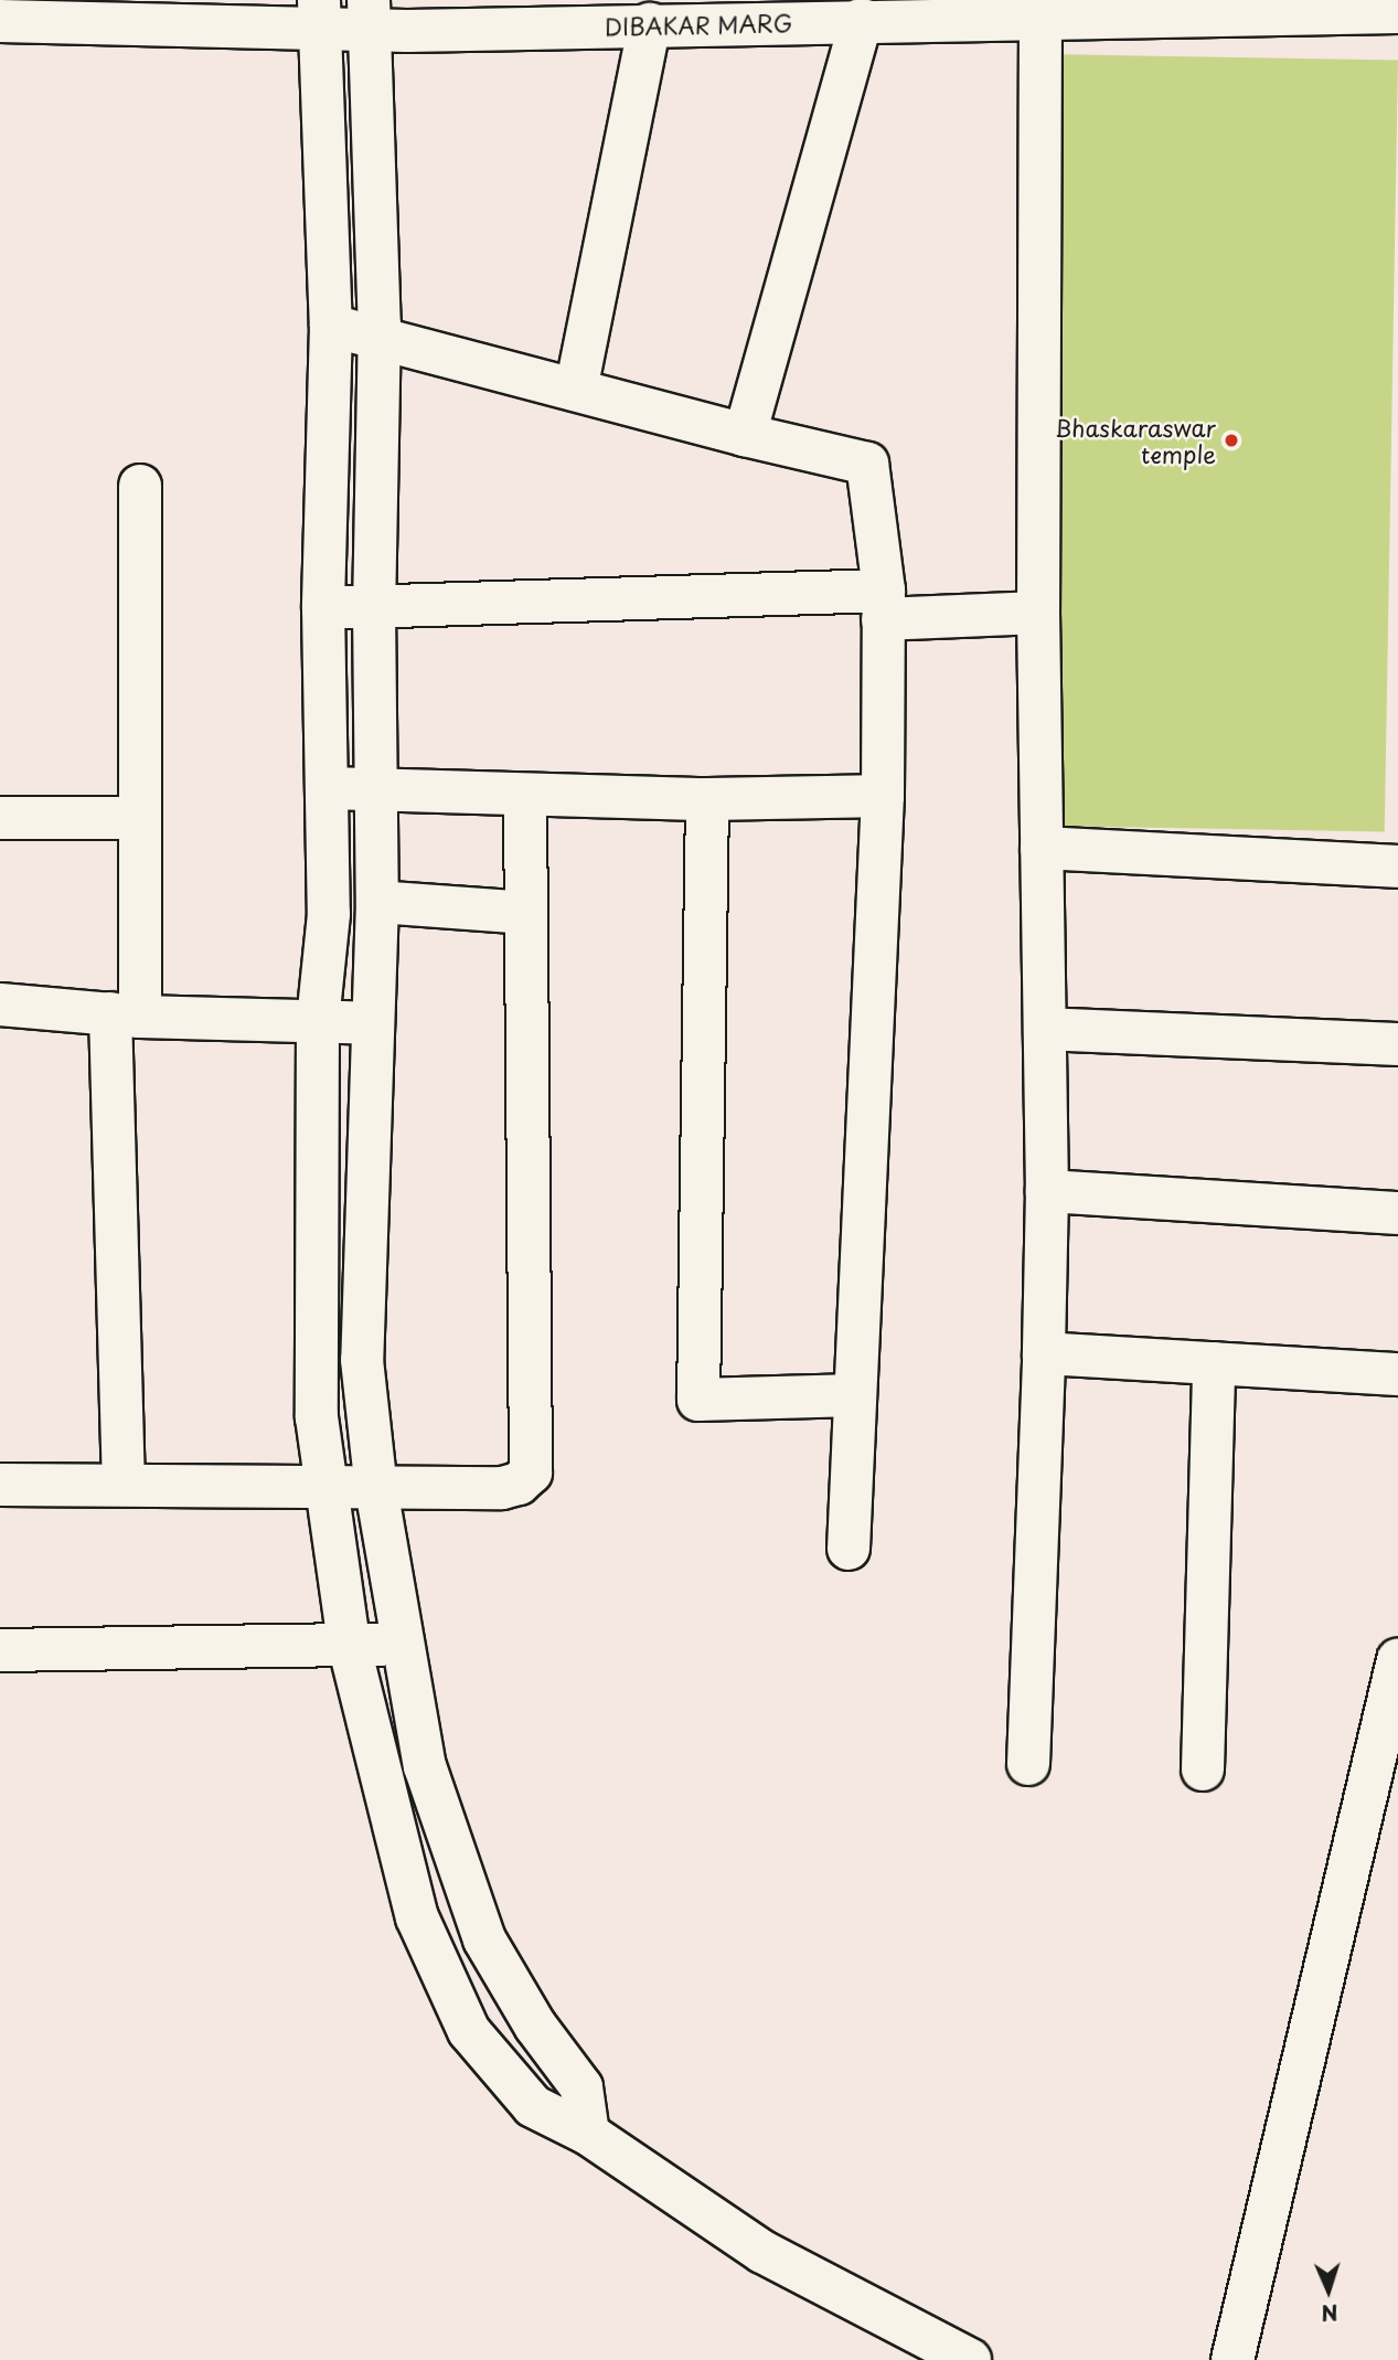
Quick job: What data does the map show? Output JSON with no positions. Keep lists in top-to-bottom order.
{
  "streets": {
    "street": ["DIBAKAR MARG"]
  },
  "places": ["Bhaskaraswar temple"],
  "north": "bottom"
}
